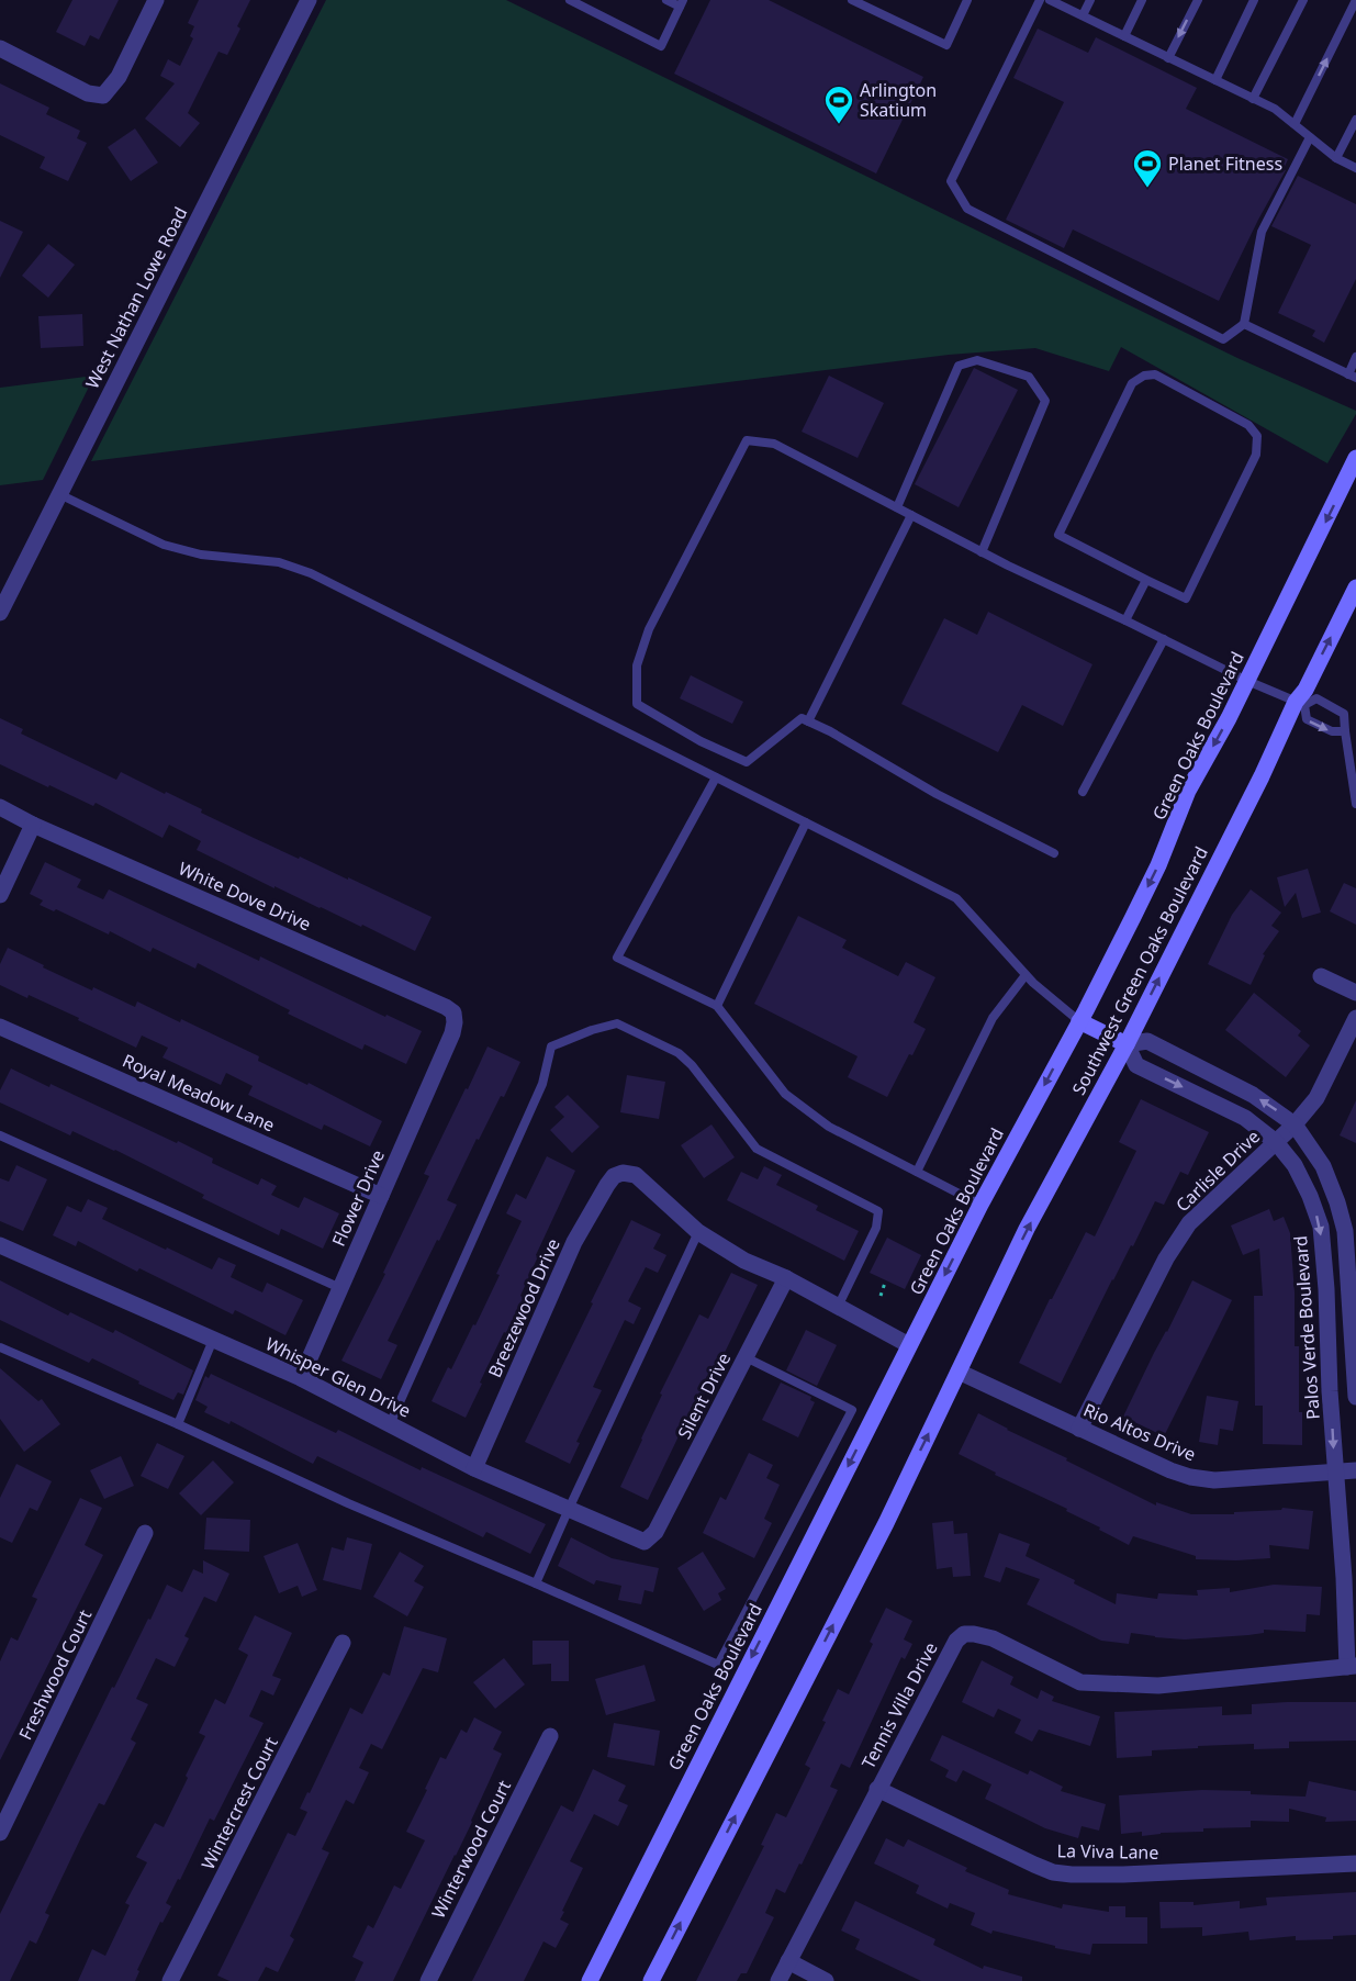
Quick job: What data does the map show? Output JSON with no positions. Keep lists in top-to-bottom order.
{
  "streets": {
    "main road": ["Green Oaks Boulevard", "Southwest Green Oaks Boulevard"],
    "street": [
      "West Nathan Lowe Road",
      "White Dove Drive",
      "Royal Meadow Lane",
      "Carlisle Drive",
      "Flower Drive",
      "Breezewood Drive",
      "Palos Verde Boulevard",
      "Whisper Glen Drive",
      "Silent Drive",
      "Rio Altos Drive",
      "Freshwood Court",
      "Tennis Villa Drive",
      "Wintercrest Court",
      "Winterwood Court",
      "La Viva Lane"
    ]
  },
  "crossings": [
    ["White Dove Drive", "Flower Drive"],
    ["Southwest Green Oaks Boulevard", "Palos Verde Boulevard"],
    ["Southwest Green Oaks Boulevard", "Rio Altos Drive"],
    ["Royal Meadow Lane", "Flower Drive"],
    ["Carlisle Drive", "Palos Verde Boulevard"],
    ["Carlisle Drive", "Rio Altos Drive"],
    ["Flower Drive", "Whisper Glen Drive"],
    ["Breezewood Drive", "Whisper Glen Drive"],
    ["Palos Verde Boulevard", "Rio Altos Drive"],
    ["Palos Verde Boulevard", "Tennis Villa Drive"],
    ["Whisper Glen Drive", "Silent Drive"],
    ["Tennis Villa Drive", "La Viva Lane"]
  ],
  "one_way": ["Southwest Green Oaks Boulevard"],
  "places": {
    "sports": ["Arlington Skatium", "Planet Fitness"]
  }
}
